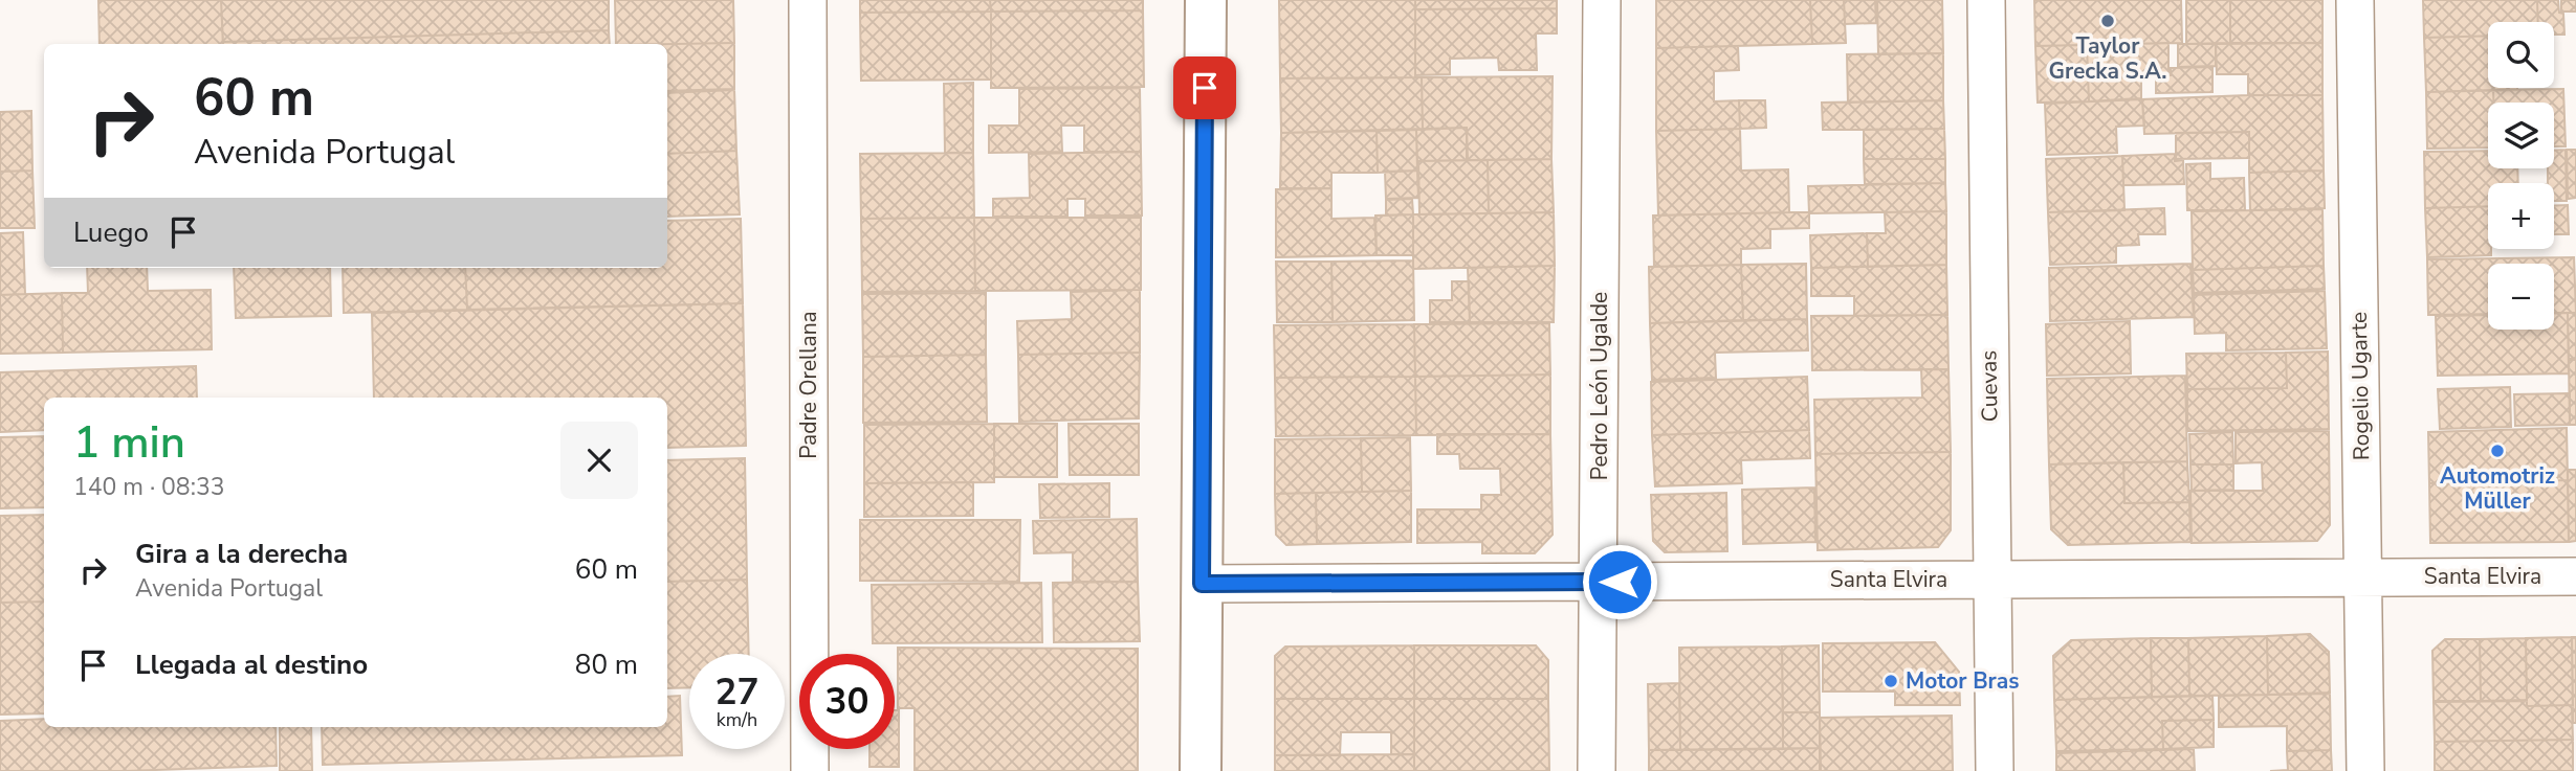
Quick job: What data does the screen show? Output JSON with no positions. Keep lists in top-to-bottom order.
{
  "streets": {
    "street": [
      "Padre Orellana",
      "Pedro León Ugalde",
      "Cuevas",
      "Rogelio Ugarte",
      "Santa Elvira"
    ]
  },
  "crossings": [
    ["Pedro León Ugalde", "Santa Elvira"],
    ["Cuevas", "Santa Elvira"],
    ["Rogelio Ugarte", "Santa Elvira"]
  ],
  "places": ["Taylor Grecka S.A.", "Automotriz Müller", "Motor Bras"],
  "page": {
    "map_buttons": ["+", "−"],
    "turn": ["60 m", "Avenida Portugal"],
    "then": "Luego",
    "heading": ["1 min", "140 m · 08:33"],
    "list": [
      {
        "name": "Gira a la derecha",
        "note": "Avenida Portugal",
        "value": "60 m"
      },
      {
        "name": "Llegada al destino",
        "value": "80 m"
      }
    ],
    "speed": "27 km/h",
    "limit": "30"
  }
}
